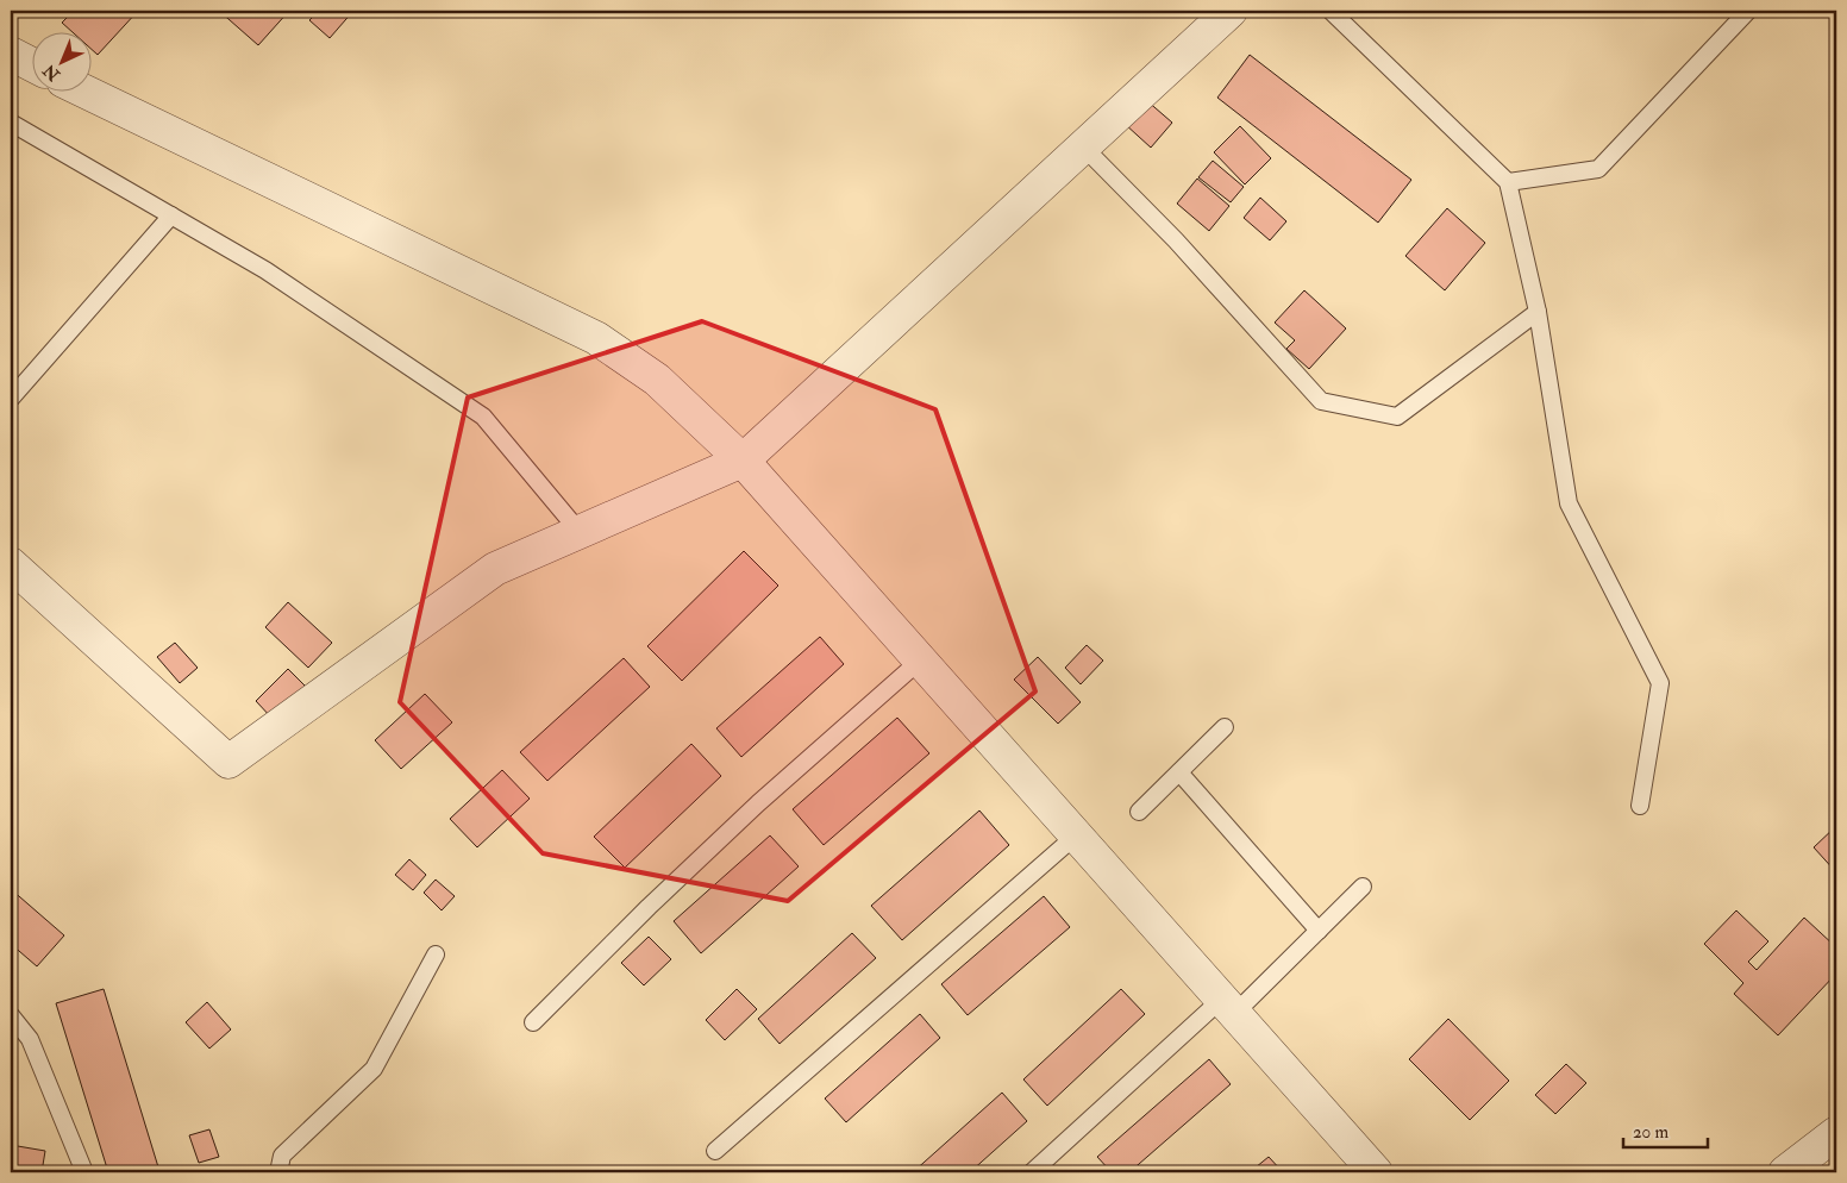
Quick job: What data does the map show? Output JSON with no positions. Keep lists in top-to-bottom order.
{
  "scale_bar": "20 m",
  "north": "bottom left"
}
